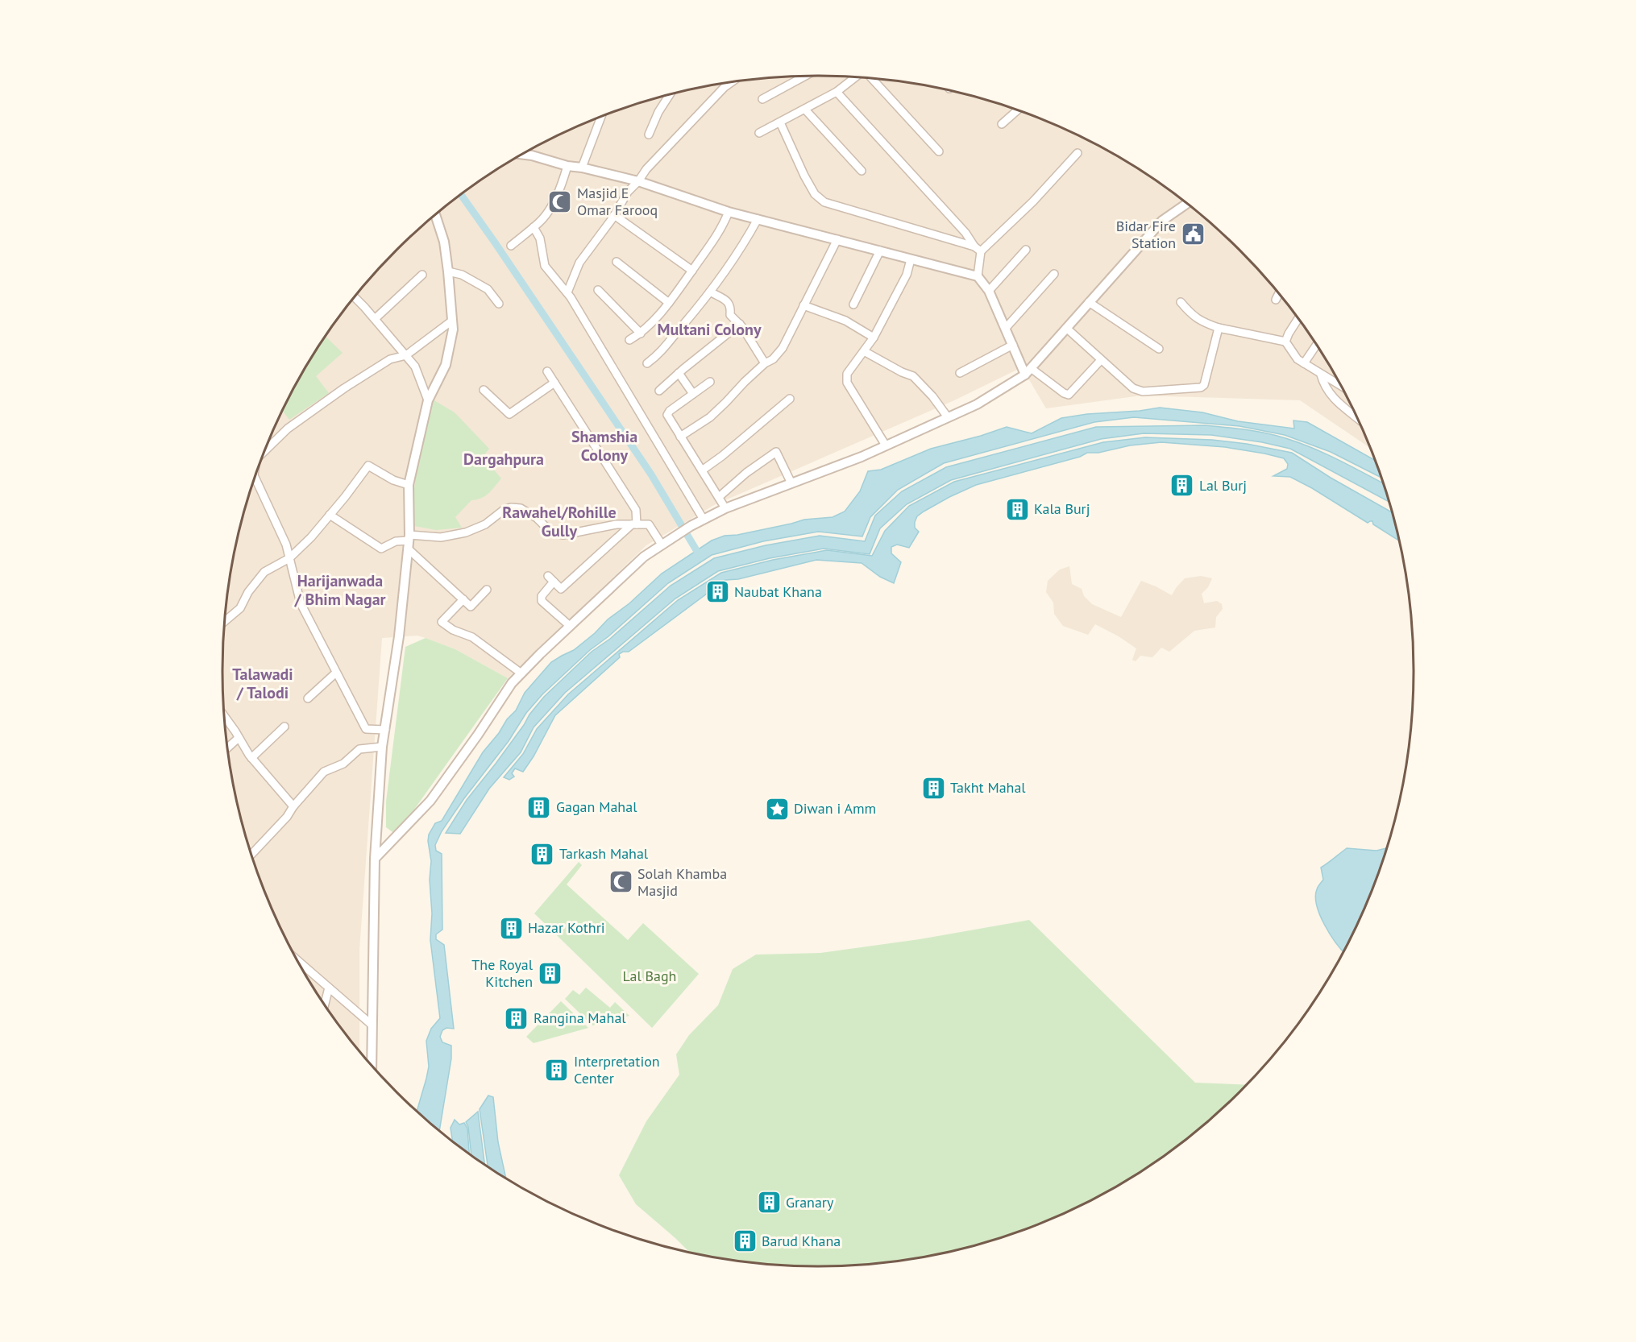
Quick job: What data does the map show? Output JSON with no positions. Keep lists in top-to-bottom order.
{
  "districts": [
    "Multani Colony",
    "Shamshia Colony",
    "Dargahpura",
    "Rawahel/Rohille Gully",
    "Harijanwada / Bhim Nagar",
    "Talawadi / Talodi"
  ],
  "parks": ["Lal Bagh"],
  "places": {
    "mosque": ["Masjid E Omar Farooq", "Solah Khamba Masjid"],
    "public building": ["Bidar Fire Station"],
    "building": [
      "Lal Burj",
      "Kala Burj",
      "Naubat Khana",
      "Takht Mahal",
      "Gagan Mahal",
      "Tarkash Mahal",
      "Hazar Kothri",
      "The Royal Kitchen",
      "Rangina Mahal",
      "Interpretation Center",
      "Granary",
      "Barud Khana"
    ],
    "place": ["Diwan i Amm"]
  }
}
